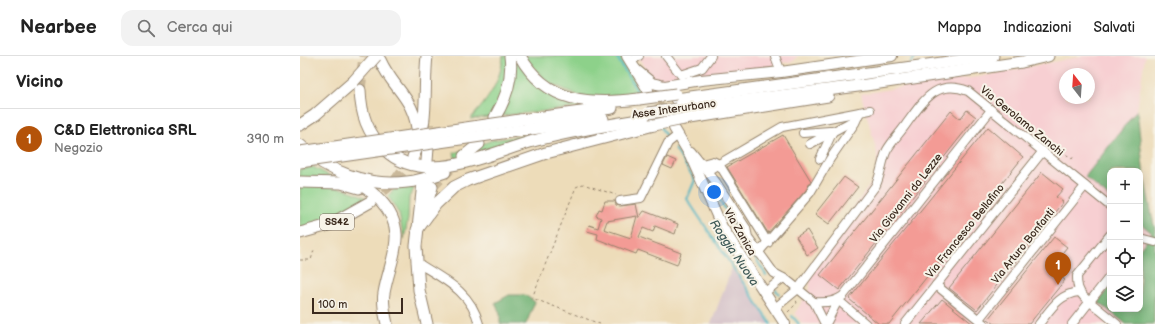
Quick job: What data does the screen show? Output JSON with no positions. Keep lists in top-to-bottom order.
{
  "streets": {
    "highway": ["Asse Interurbano", "SS42"],
    "main road": ["Via Zanica"],
    "street": [
      "Via Gerolamo Zanchi",
      "Via Giovanni da Lezze",
      "Via Francesco Bellafino",
      "Via Arturo Bonfanti"
    ]
  },
  "crossings": [
    ["Via Gerolamo Zanchi", "Via Giovanni da Lezze"],
    ["Via Gerolamo Zanchi", "Via Francesco Bellafino"],
    ["Via Gerolamo Zanchi", "Via Zanica"],
    ["Via Gerolamo Zanchi", "Via Arturo Bonfanti"],
    ["Via Francesco Bellafino", "Via Arturo Bonfanti"]
  ],
  "water": ["Roggia Nuova"],
  "scale_bar": "100 m",
  "north": "top",
  "page": {
    "header": "Nearbee",
    "search": "Cerca qui",
    "nav": ["Mappa", "Indicazioni", "Salvati"],
    "heading": "Vicino",
    "list": [
      {
        "mark": "1",
        "name": "C&D Elettronica SRL",
        "note": "Negozio",
        "value": "390 m"
      }
    ],
    "map_buttons": ["+", "−"],
    "pins": "1",
    "scale": "100 m"
  }
}
